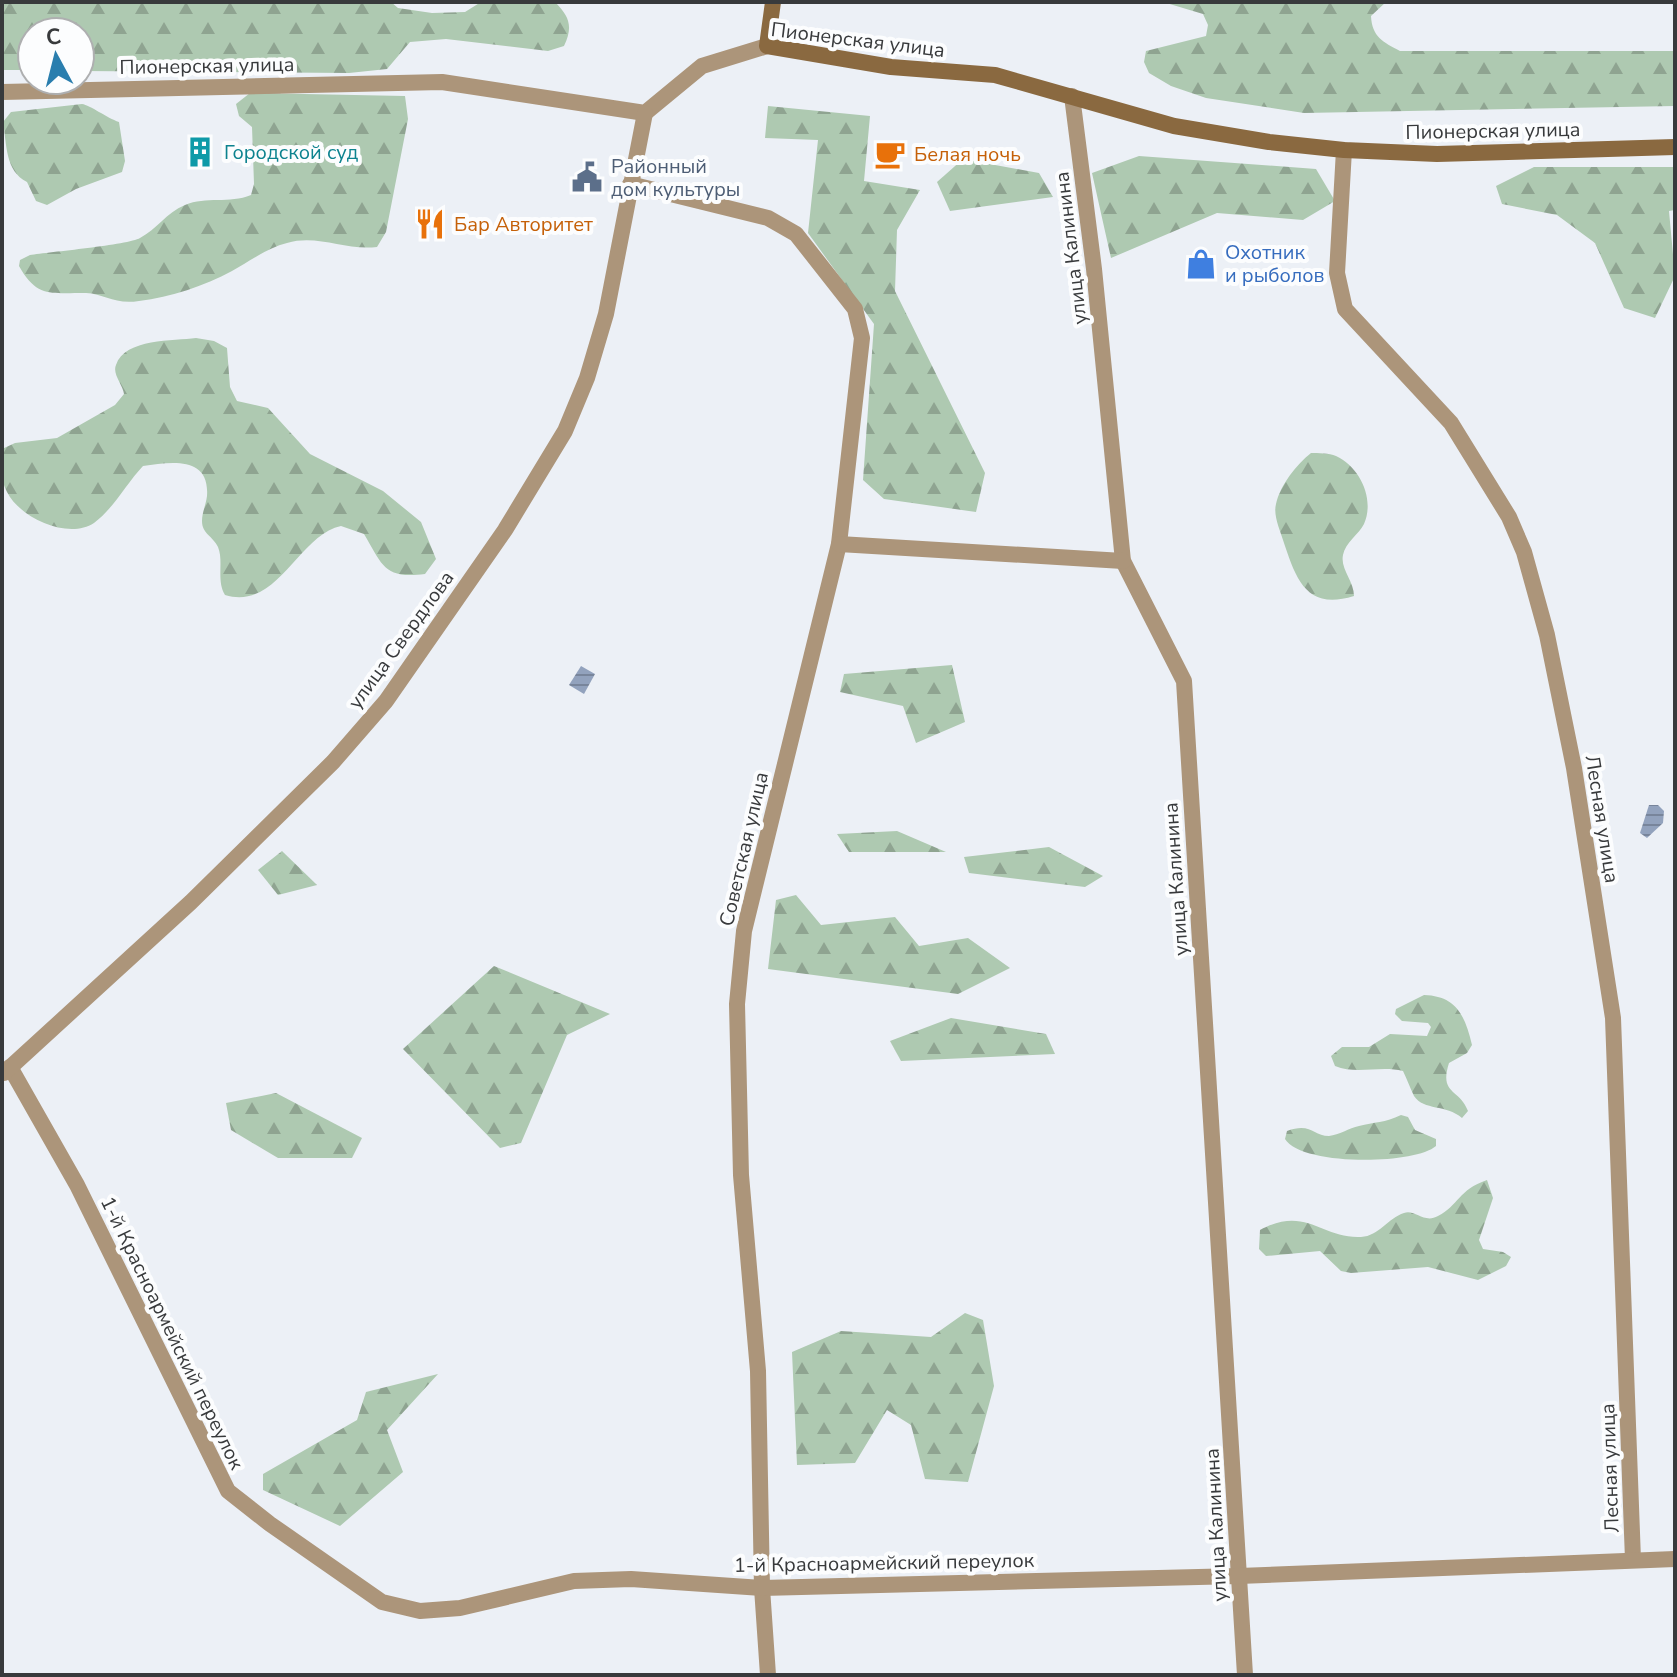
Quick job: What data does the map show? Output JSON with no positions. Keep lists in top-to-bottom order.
{
  "streets": {
    "street": [
      "Пионерская улица",
      "улица Калинина",
      "улица Свердлова",
      "Лесная улица",
      "Советская улица",
      "1-й Красноармейский переулок"
    ]
  },
  "crossings": [
    ["Пионерская улица", "улица Калинина"],
    ["Пионерская улица", "улица Свердлова"],
    ["Пионерская улица", "Лесная улица"],
    ["улица Калинина", "1-й Красноармейский переулок"],
    ["улица Свердлова", "Советская улица"],
    ["улица Свердлова", "1-й Красноармейский переулок"],
    ["Лесная улица", "1-й Красноармейский переулок"],
    ["Советская улица", "1-й Красноармейский переулок"]
  ],
  "places": {
    "building": ["Городской суд"],
    "cafe": ["Белая ночь"],
    "public building": ["Районный дом культуры"],
    "restaurant": ["Бар Авторитет"],
    "shop": ["Охотник и рыболов"]
  },
  "north": "top"
}
